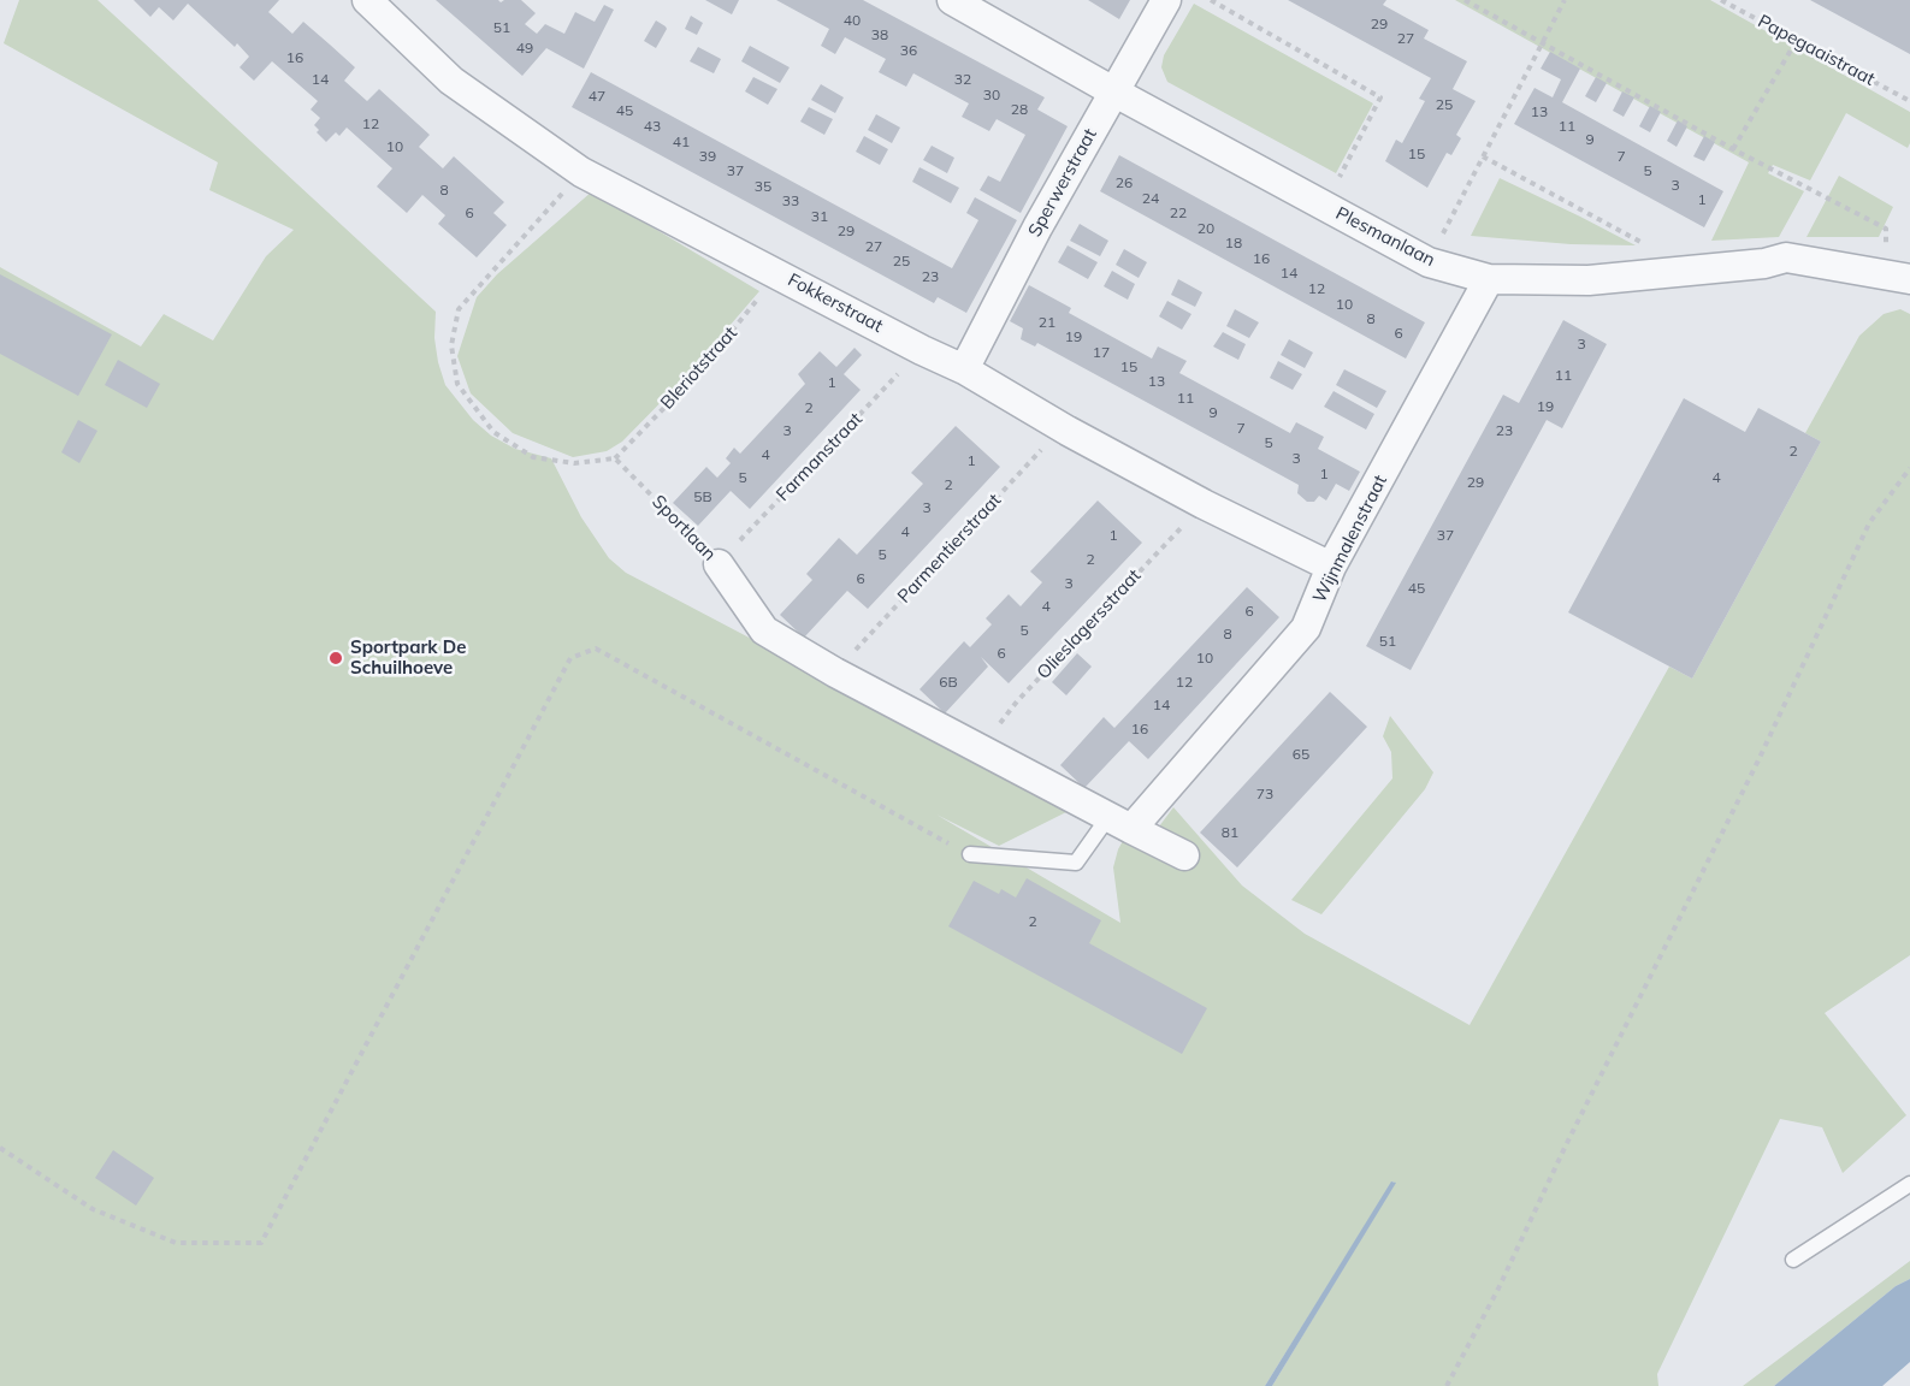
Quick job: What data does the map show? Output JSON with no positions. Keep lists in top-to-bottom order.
{
  "streets": {
    "street": [
      "Sperwerstraat",
      "Plesmanlaan",
      "Fokkerstraat",
      "Sportlaan",
      "Wijnmalenstraat"
    ],
    "path": [
      "Papegaaistraat",
      "Bleriotstraat",
      "Farmanstraat",
      "Parmentierstraat",
      "Olieslagersstraat"
    ]
  },
  "crossings": [
    ["Sperwerstraat", "Plesmanlaan"],
    ["Sperwerstraat", "Fokkerstraat"],
    ["Plesmanlaan", "Wijnmalenstraat"],
    ["Fokkerstraat", "Bleriotstraat"],
    ["Fokkerstraat", "Farmanstraat"],
    ["Fokkerstraat", "Wijnmalenstraat"],
    ["Fokkerstraat", "Parmentierstraat"],
    ["Fokkerstraat", "Olieslagersstraat"],
    ["Bleriotstraat", "Sportlaan"],
    ["Farmanstraat", "Sportlaan"],
    ["Sportlaan", "Wijnmalenstraat"],
    ["Sportlaan", "Parmentierstraat"],
    ["Sportlaan", "Olieslagersstraat"]
  ],
  "places": ["Sportpark De Schuilhoeve"],
  "house_numbers": [
    "40",
    "29",
    "51",
    "38",
    "27",
    "49",
    "36",
    "16",
    "14",
    "32",
    "30",
    "47",
    "25",
    "28",
    "45",
    "13",
    "12",
    "43",
    "11",
    "9",
    "41",
    "10",
    "15",
    "39",
    "7",
    "37",
    "5",
    "26",
    "3",
    "35",
    "8",
    "24",
    "1",
    "33",
    "6",
    "22",
    "31",
    "20",
    "29",
    "18",
    "27",
    "16",
    "25",
    "14",
    "23",
    "12",
    "10",
    "8",
    "21",
    "6",
    "19",
    "3",
    "17",
    "15",
    "11",
    "13",
    "1",
    "11",
    "19",
    "2",
    "9",
    "7",
    "3",
    "23",
    "5",
    "2",
    "4",
    "3",
    "1",
    "1",
    "5",
    "4",
    "29",
    "2",
    "5B",
    "3",
    "4",
    "1",
    "37",
    "5",
    "2",
    "6",
    "3",
    "45",
    "4",
    "6",
    "5",
    "8",
    "51",
    "6",
    "10",
    "6B",
    "12",
    "14",
    "16",
    "65",
    "73",
    "81",
    "2"
  ]
}
